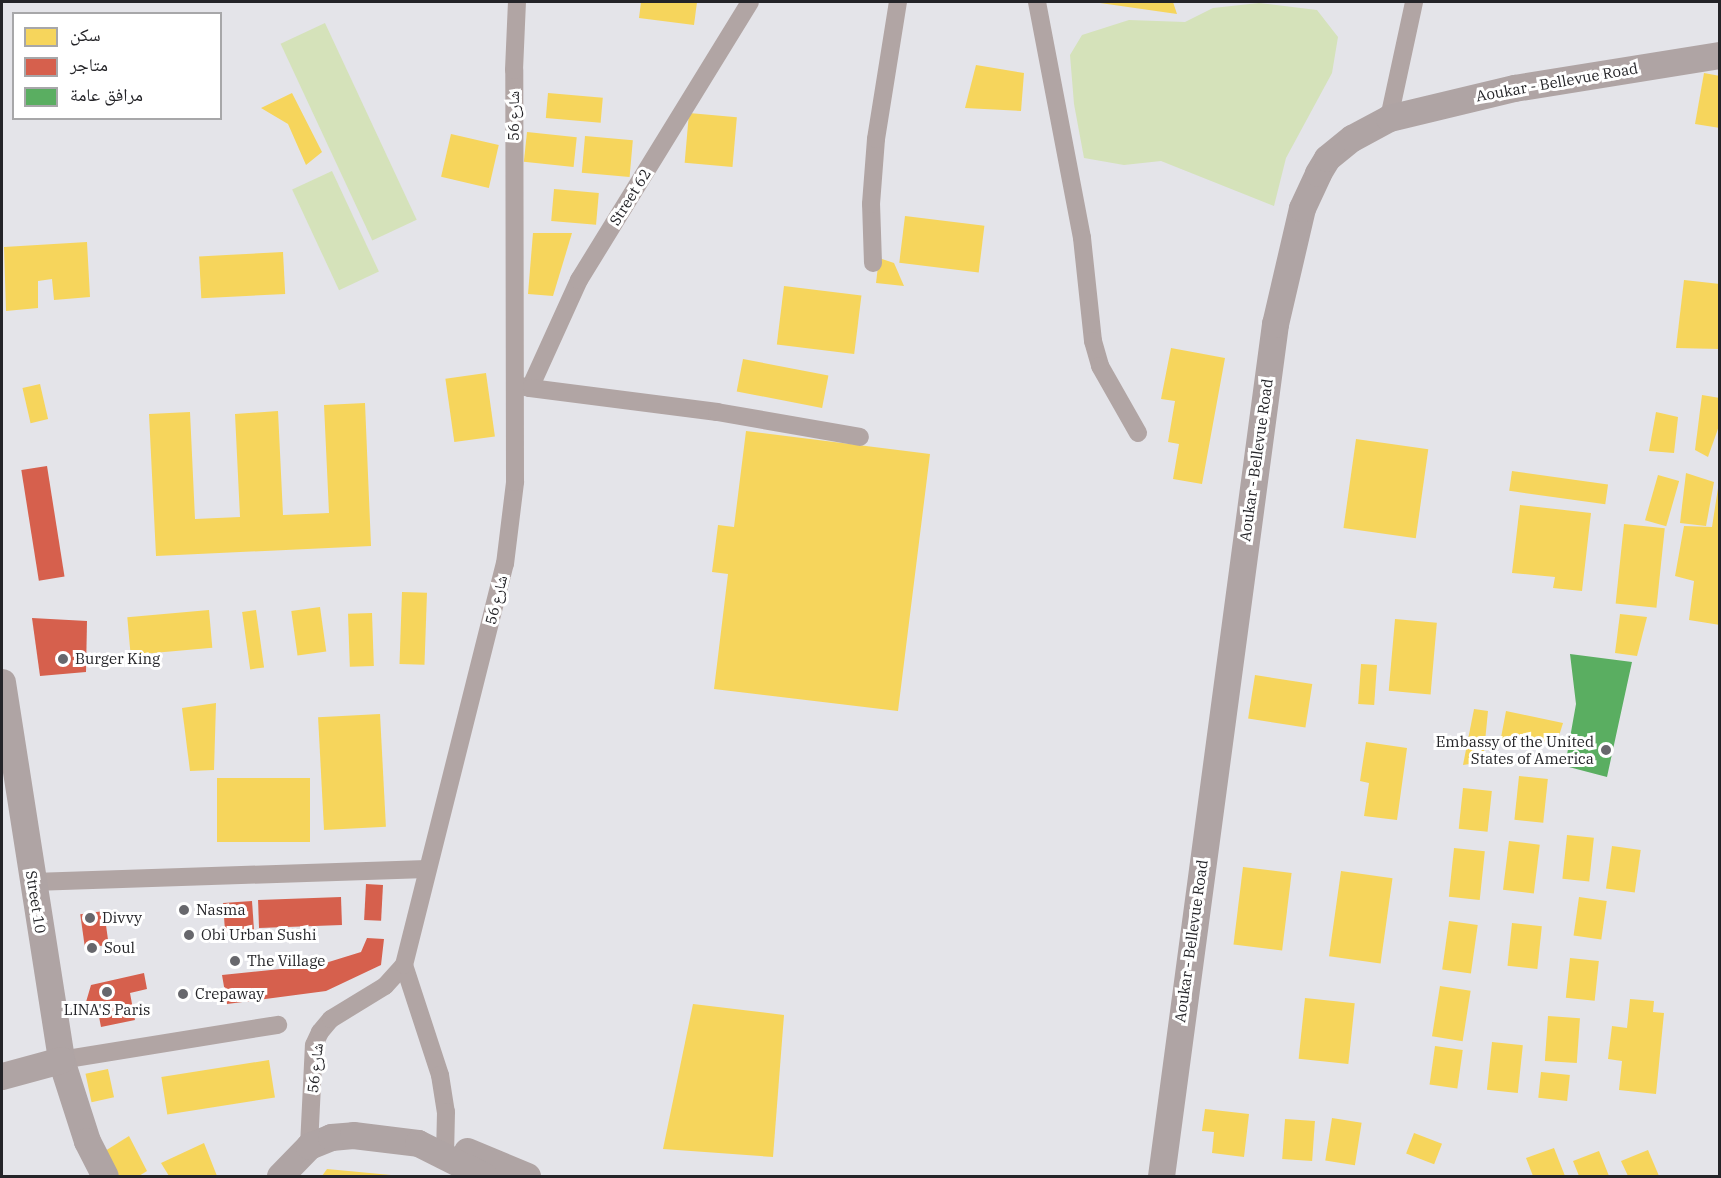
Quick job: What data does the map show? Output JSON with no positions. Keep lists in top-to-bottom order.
{
  "streets": {
    "street": [
      "Aoukar - Bellevue Road",
      "شارع 56",
      "Street 62",
      "Street 10"
    ]
  },
  "crossings": [
    ["شارع 56", "Street 62"]
  ],
  "places": [
    "Burger King",
    "Embassy of the United States of America",
    "Nasma",
    "Divvy",
    "Obi Urban Sushi",
    "Soul",
    "The Village",
    "LINA'S Paris",
    "Crepaway"
  ],
  "legend": ["سكن", "متاجر", "مرافق عامة"]
}
